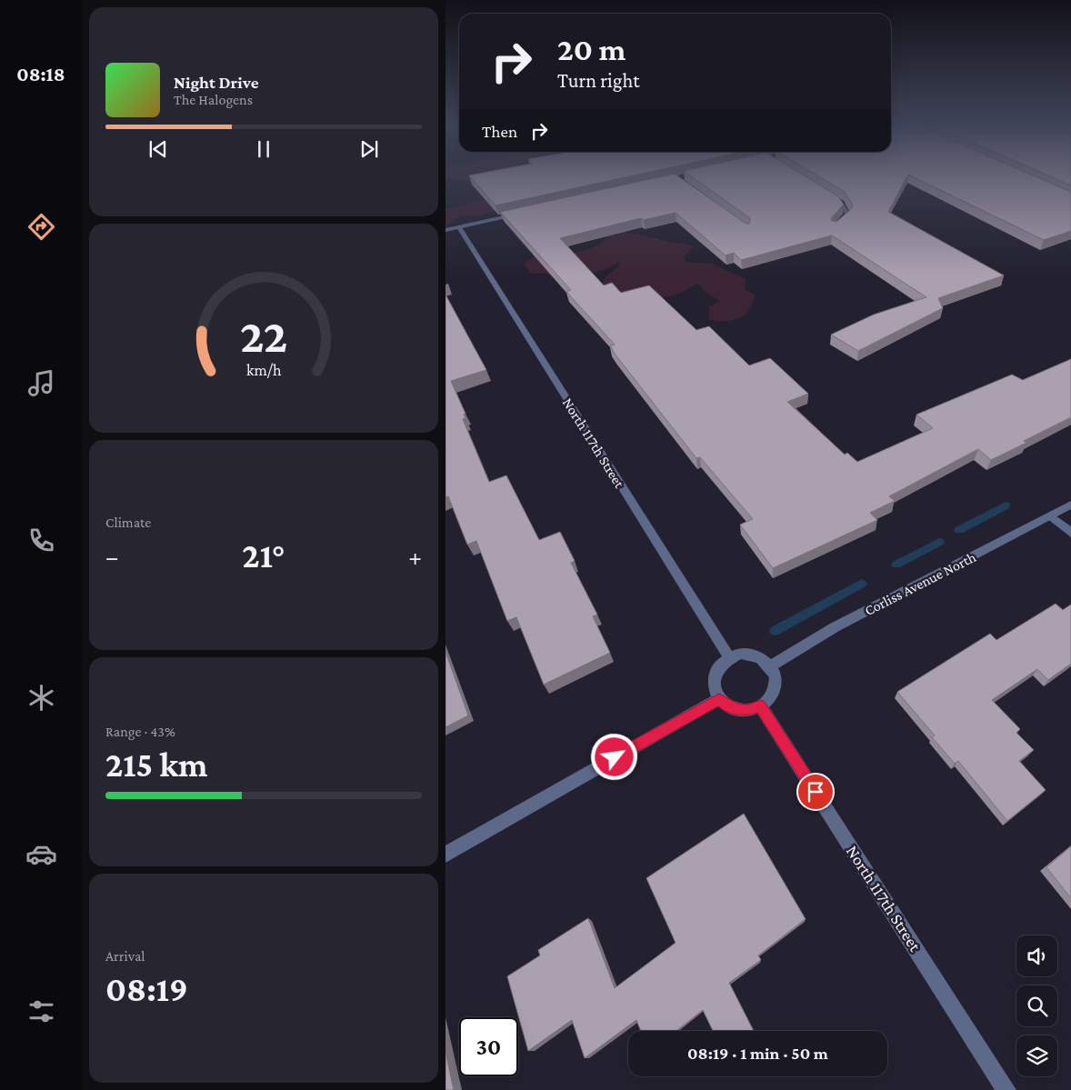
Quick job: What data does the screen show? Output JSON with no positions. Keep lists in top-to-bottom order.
{
  "streets": {
    "street": ["North 117th Street", "Corliss Avenue North"]
  },
  "crossings": [
    ["North 117th Street", "Corliss Avenue North"]
  ],
  "page": {
    "tabs": "08:18",
    "turn": ["20 m", "Turn right"],
    "song": ["Night Drive", "The Halogens"],
    "then": "Then",
    "tile": [
      "Climate",
      ["Range · 43%", "215 km"],
      ["Arrival", "08:19"]
    ],
    "heat": ["−", "21°", "+"],
    "limit": "30",
    "trip": "08:19 · 1 min · 50 m",
    "gauge": ["22", "km/h"]
  }
}
